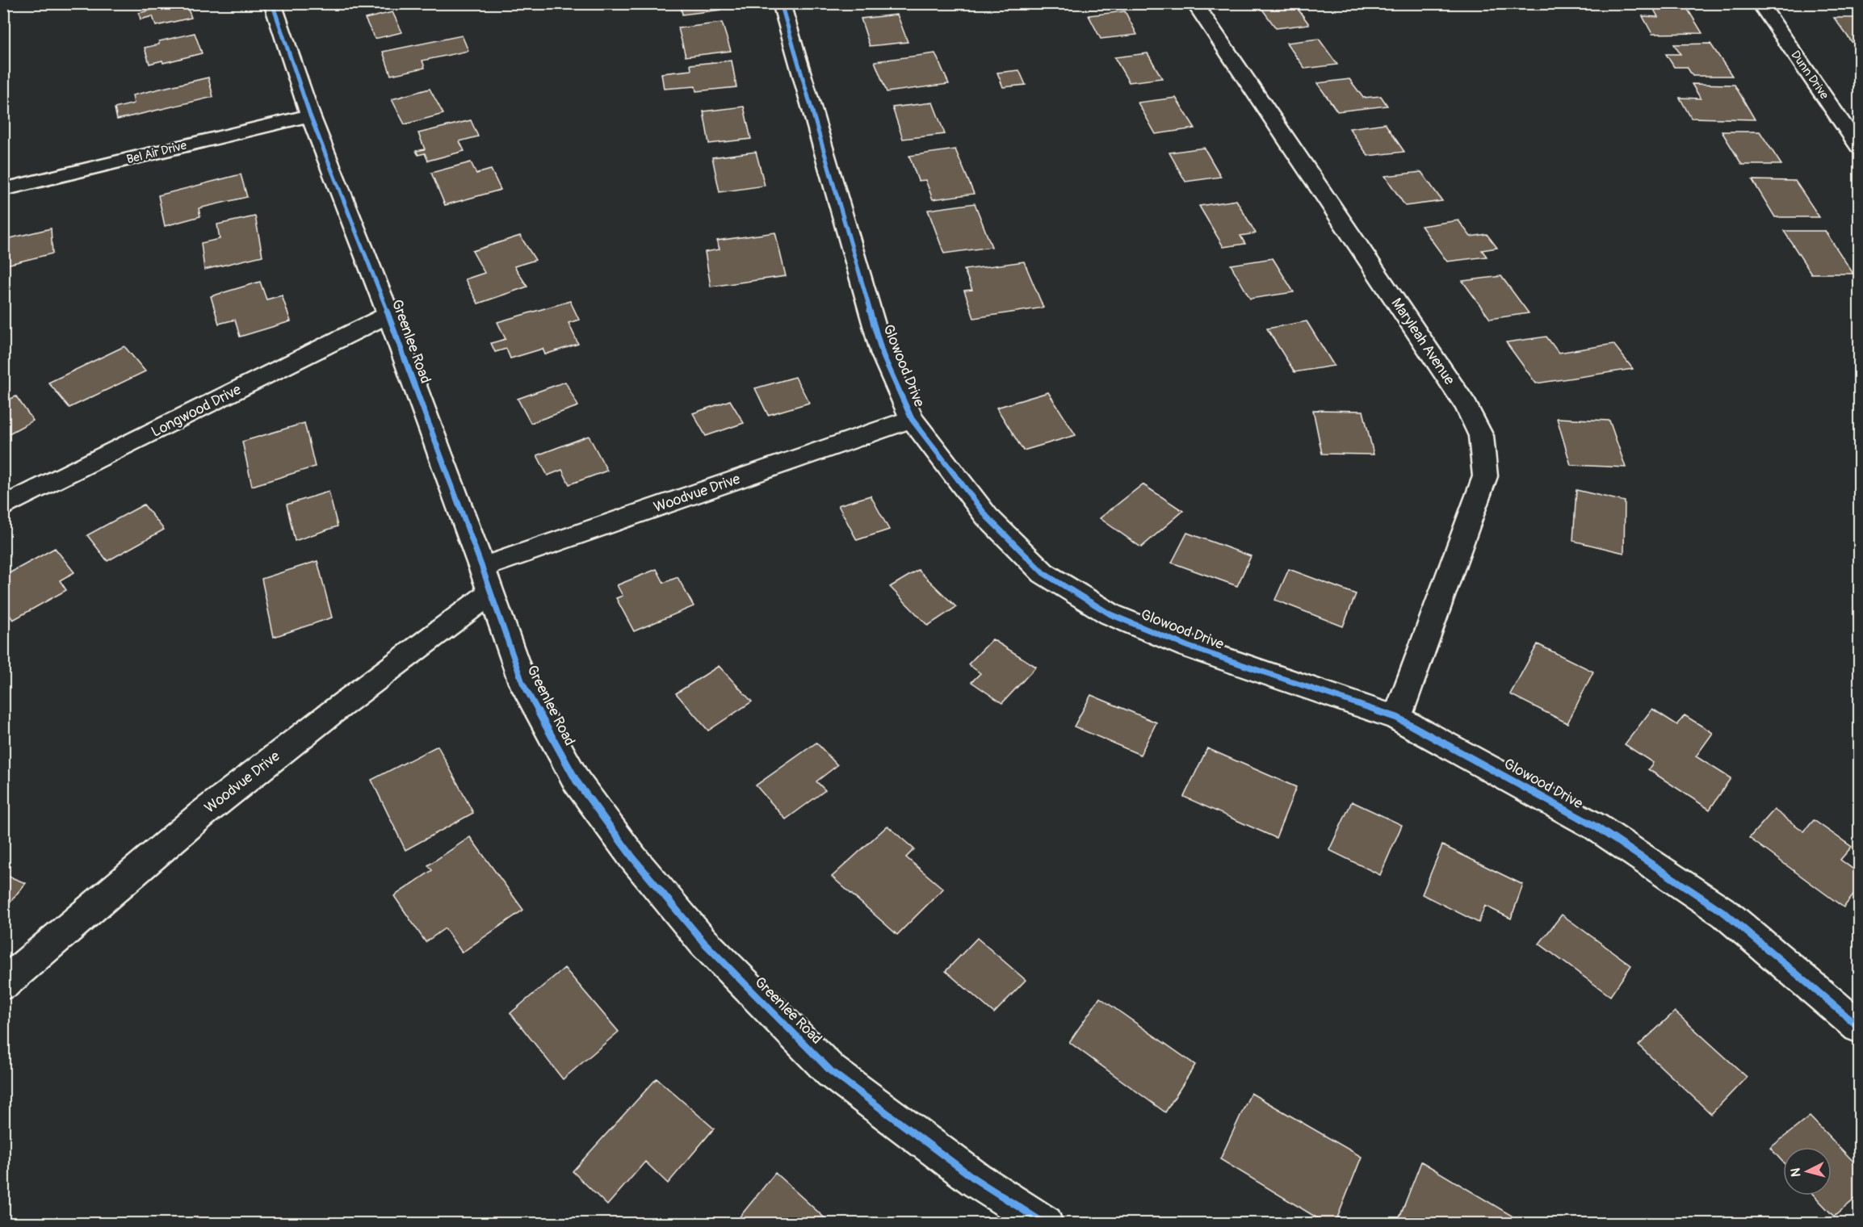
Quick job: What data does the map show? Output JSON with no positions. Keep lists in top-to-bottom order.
{
  "streets": {
    "street": [
      "Dunn Drive",
      "Bel Air Drive",
      "Greenlee Road",
      "Maryleah Avenue",
      "Glowood Drive",
      "Longwood Drive",
      "Woodvue Drive"
    ]
  },
  "crossings": [
    ["Bel Air Drive", "Greenlee Road"],
    ["Greenlee Road", "Longwood Drive"],
    ["Greenlee Road", "Woodvue Drive"],
    ["Maryleah Avenue", "Glowood Drive"],
    ["Glowood Drive", "Woodvue Drive"]
  ],
  "north": "left"
}
